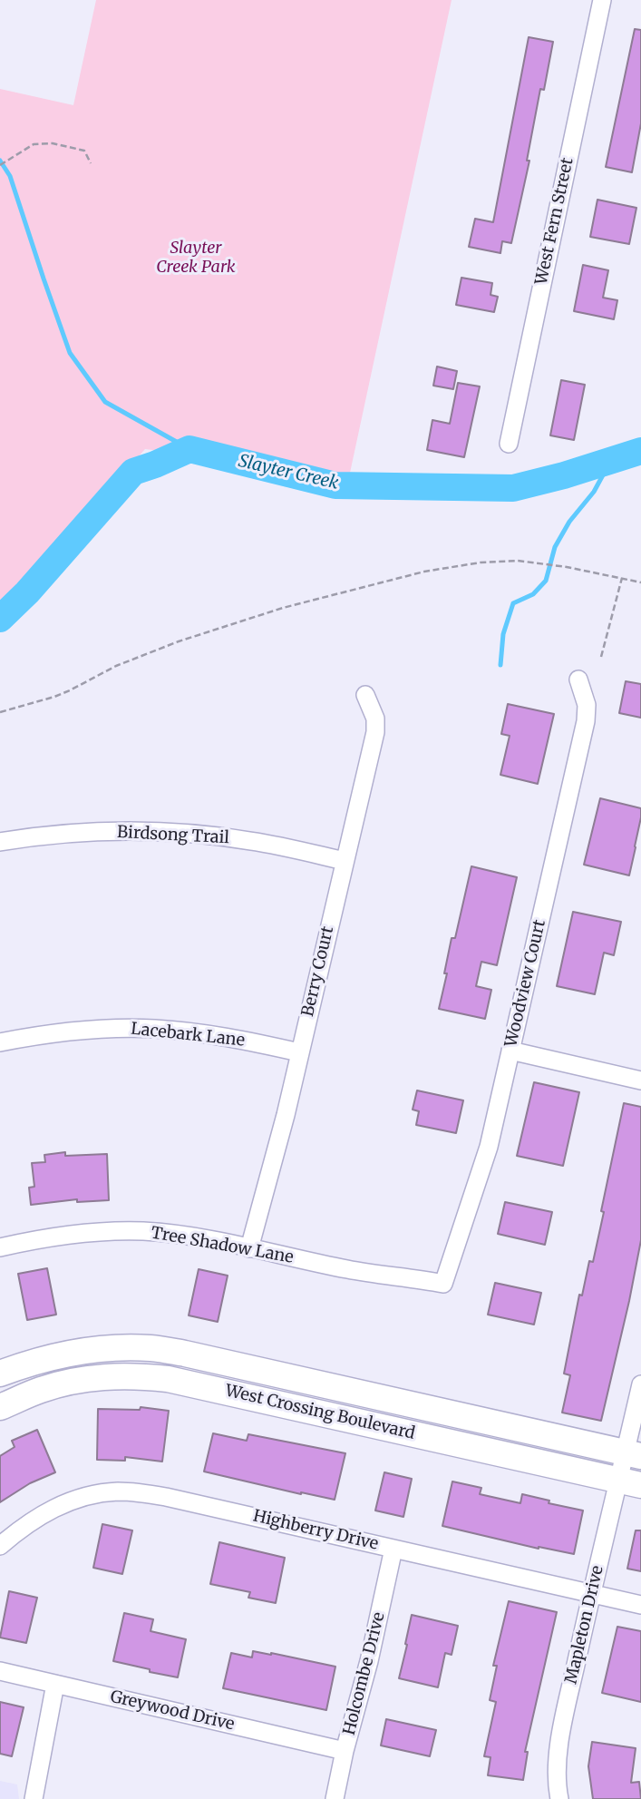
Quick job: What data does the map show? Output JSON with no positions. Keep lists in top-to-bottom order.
{
  "streets": {
    "street": [
      "West Fern Street",
      "Birdsong Trail",
      "Berry Court",
      "Woodview Court",
      "Lacebark Lane",
      "Tree Shadow Lane",
      "West Crossing Boulevard",
      "Highberry Drive",
      "Mapleton Drive",
      "Holcombe Drive",
      "Greywood Drive"
    ]
  },
  "crossings": [
    ["Birdsong Trail", "Berry Court"],
    ["Berry Court", "Lacebark Lane"],
    ["Berry Court", "Tree Shadow Lane"],
    ["Woodview Court", "Tree Shadow Lane"],
    ["West Crossing Boulevard", "Mapleton Drive"],
    ["Highberry Drive", "Mapleton Drive"],
    ["Highberry Drive", "Holcombe Drive"],
    ["Holcombe Drive", "Greywood Drive"]
  ],
  "water": ["Slayter Creek"],
  "parks": ["Slayter Creek Park"]
}
